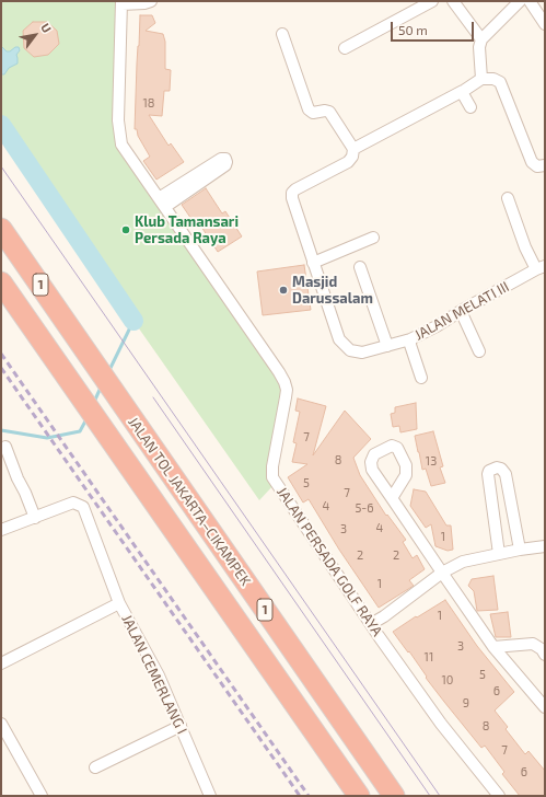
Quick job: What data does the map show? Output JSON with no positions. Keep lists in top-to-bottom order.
{
  "streets": {
    "highway": ["1", "JALAN TOL JAKARTA–CIKAMPEK"],
    "street": ["JALAN MELATI III", "JALAN PERSADA GOLF RAYA", "JALAN CEMERLANG I"]
  },
  "places": ["Klub Tamansari Persada Raya", "Masjid Darussalam"],
  "house_numbers": [
    "18",
    "7",
    "8",
    "13",
    "5",
    "7",
    "4",
    "5-6",
    "4",
    "3",
    "1",
    "2",
    "2",
    "1",
    "1",
    "3",
    "11",
    "5",
    "10",
    "6",
    "9",
    "8",
    "7",
    "6"
  ],
  "scale_bar": "50 m",
  "north": "top right"
}
